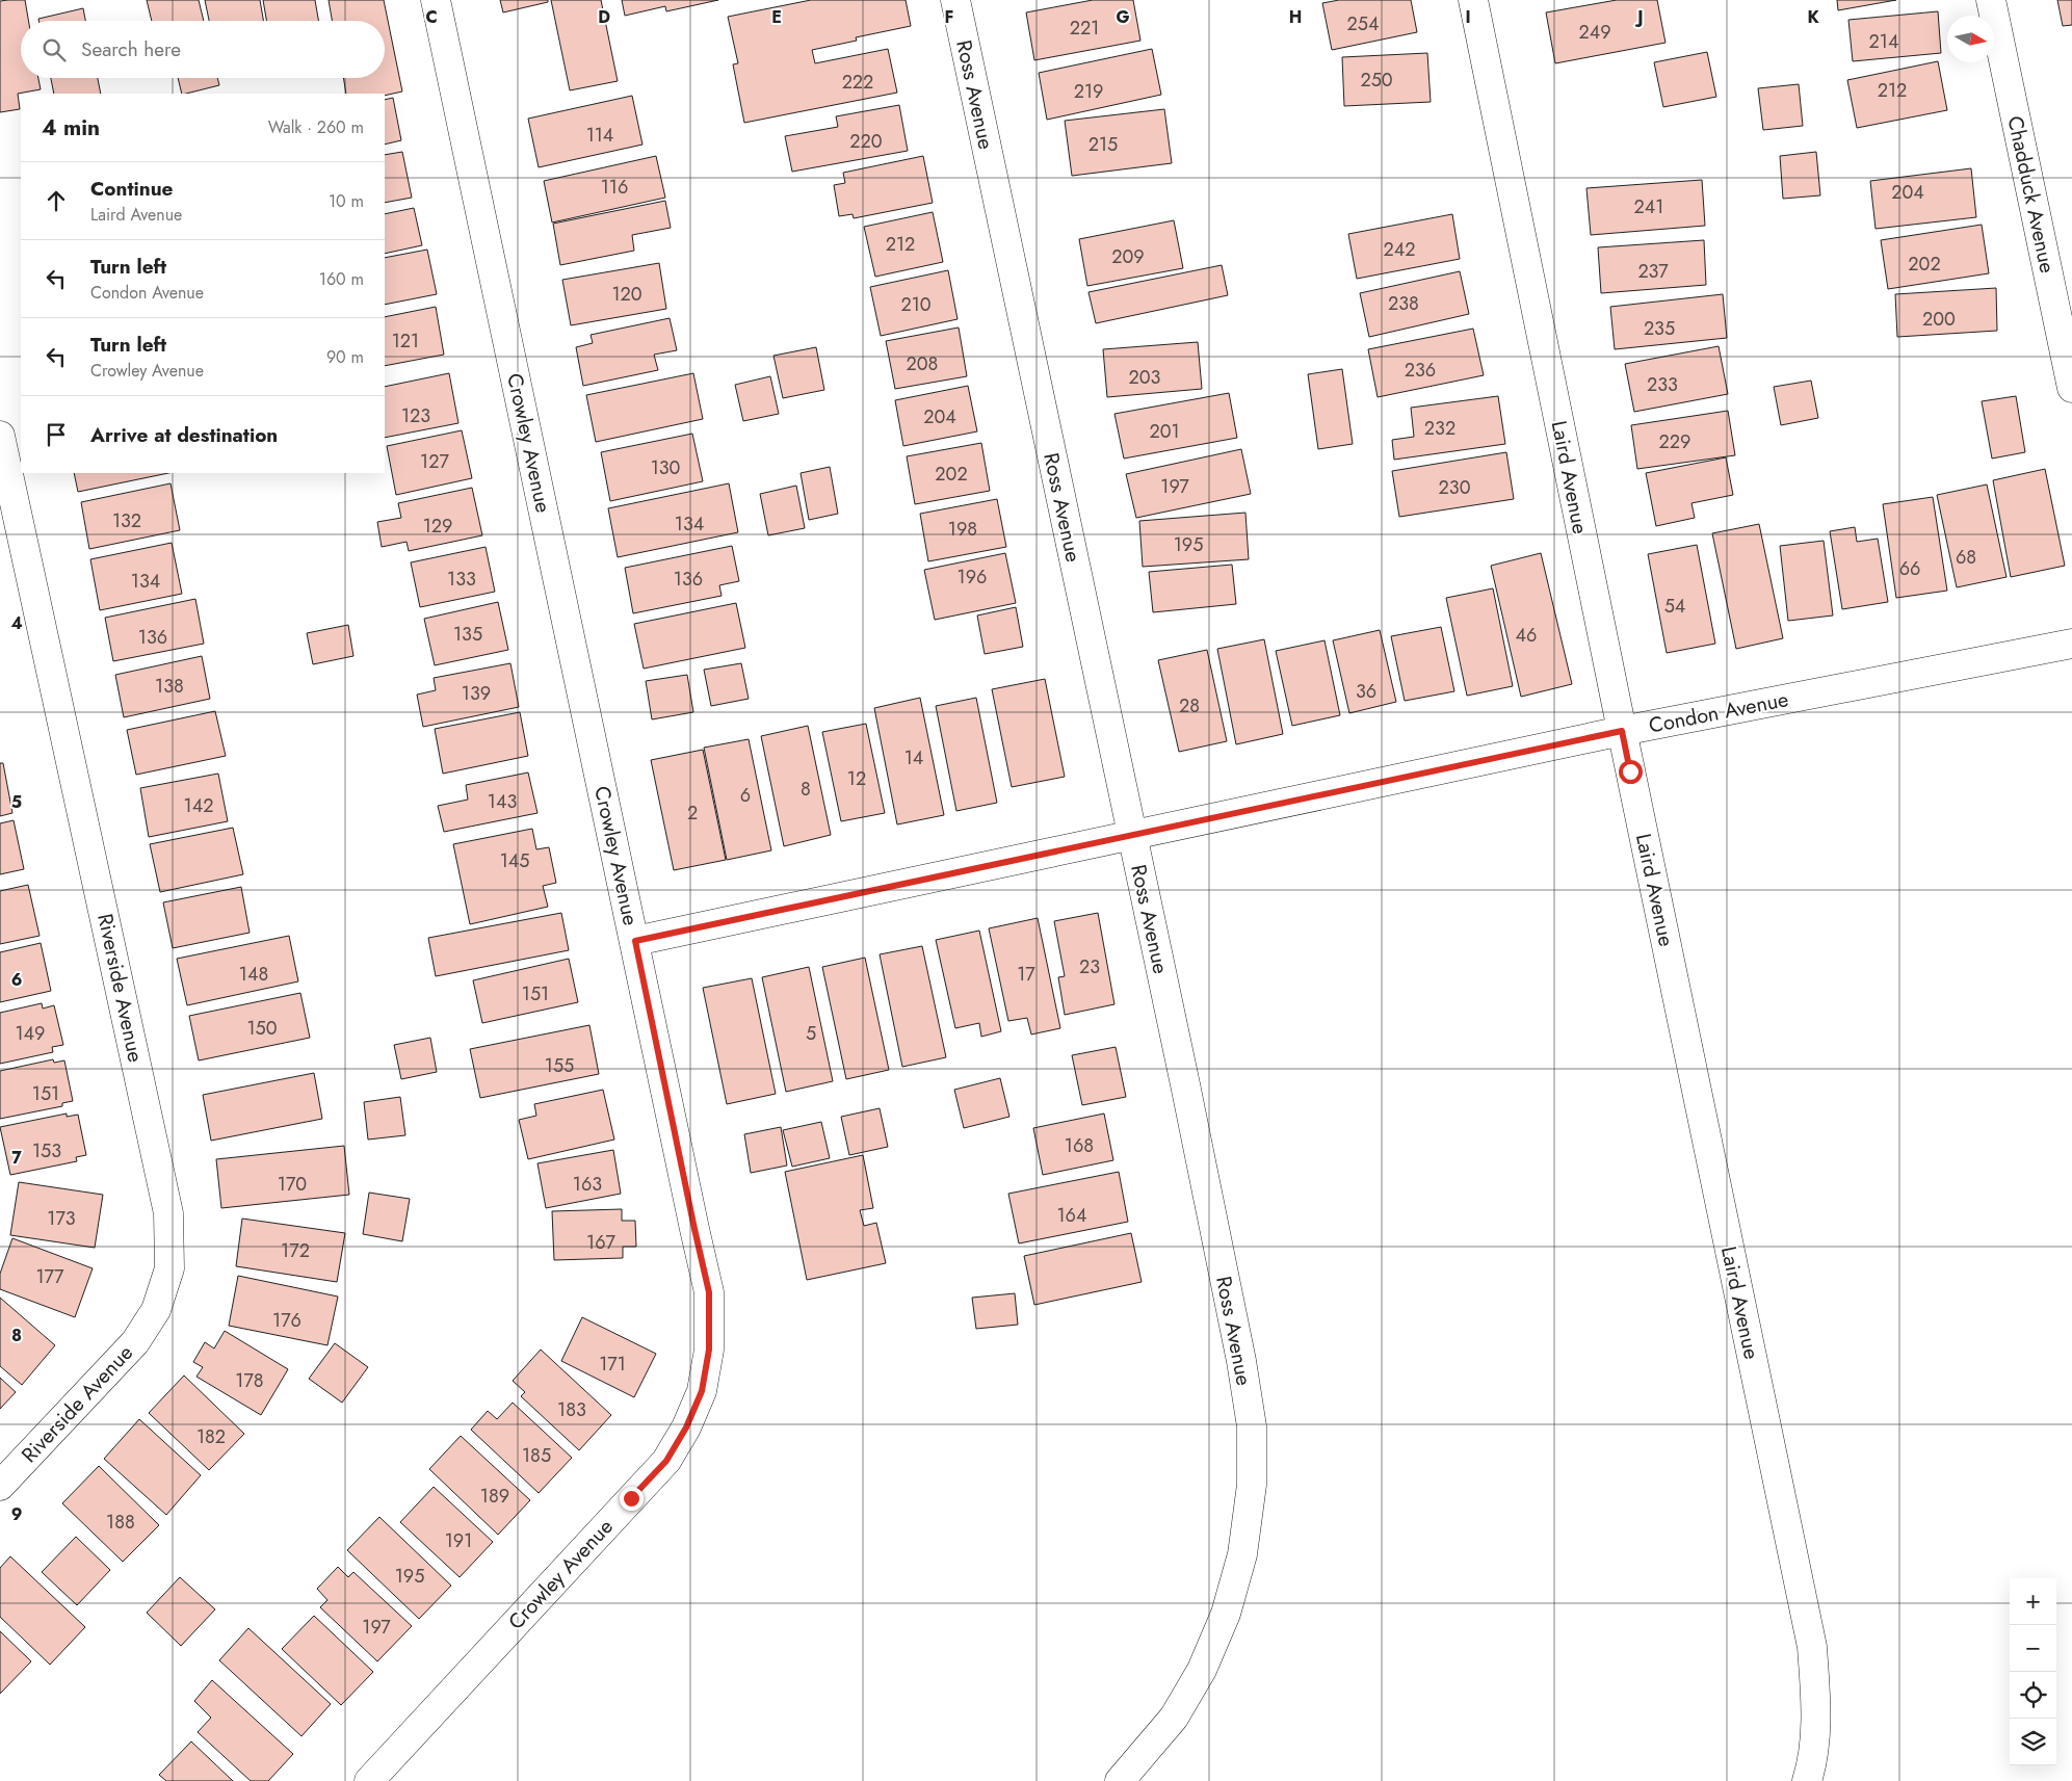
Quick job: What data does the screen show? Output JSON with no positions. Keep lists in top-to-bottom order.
{
  "streets": {
    "street": [
      "Ross Avenue",
      "Chadduck Avenue",
      "Crowley Avenue",
      "Laird Avenue",
      "Condon Avenue",
      "Riverside Avenue"
    ]
  },
  "crossings": [
    ["Ross Avenue", "Condon Avenue"],
    ["Crowley Avenue", "Condon Avenue"],
    ["Laird Avenue", "Condon Avenue"]
  ],
  "house_numbers": [
    "254",
    "221",
    "249",
    "214",
    "250",
    "222",
    "212",
    "219",
    "114",
    "220",
    "215",
    "116",
    "204",
    "241",
    "212",
    "242",
    "209",
    "202",
    "237",
    "120",
    "238",
    "210",
    "200",
    "235",
    "121",
    "208",
    "236",
    "203",
    "233",
    "123",
    "204",
    "232",
    "201",
    "229",
    "127",
    "130",
    "202",
    "197",
    "230",
    "132",
    "134",
    "129",
    "198",
    "195",
    "68",
    "66",
    "196",
    "133",
    "136",
    "134",
    "54",
    "135",
    "46",
    "136",
    "138",
    "36",
    "139",
    "28",
    "14",
    "12",
    "8",
    "6",
    "143",
    "142",
    "2",
    "145",
    "23",
    "148",
    "17",
    "151",
    "150",
    "149",
    "5",
    "155",
    "151",
    "168",
    "153",
    "170",
    "163",
    "164",
    "173",
    "167",
    "172",
    "177",
    "176",
    "171",
    "178",
    "183",
    "182",
    "185",
    "189",
    "188",
    "191",
    "195",
    "197"
  ],
  "north": "right",
  "page": {
    "search": "Search here",
    "heading": ["4 min", "Walk · 260 m"],
    "list": [
      ["Continue", "Laird Avenue", "10 m"],
      ["Turn left", "Condon Avenue", "160 m"],
      ["Turn left", "Crowley Avenue", "90 m"],
      "Arrive at destination"
    ],
    "map_buttons": ["+", "−"]
  },
  "grid": {
    "columns": [
      "C",
      "D",
      "E",
      "F",
      "G",
      "H",
      "I",
      "J",
      "K"
    ],
    "rows": [
      "4",
      "5",
      "6",
      "7",
      "8",
      "9"
    ]
  }
}
